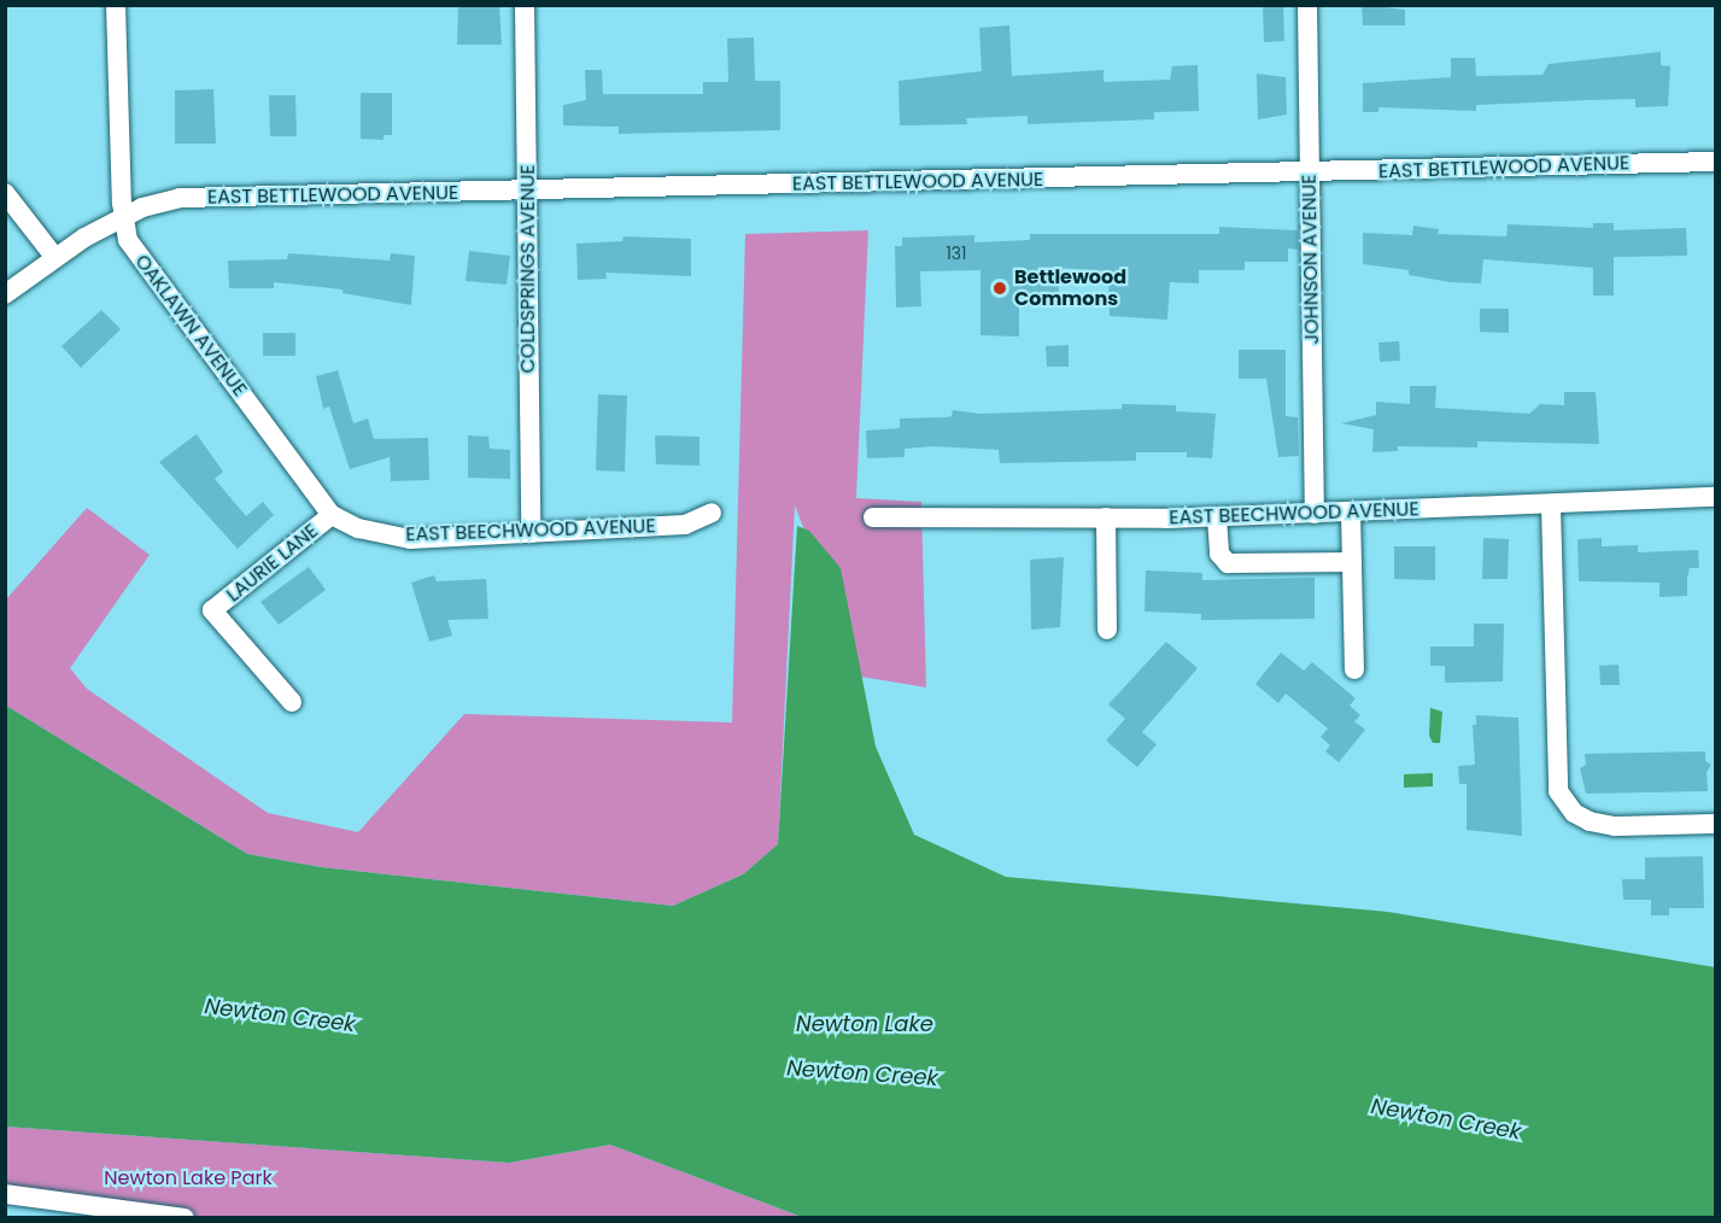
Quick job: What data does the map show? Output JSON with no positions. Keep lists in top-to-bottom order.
{
  "streets": {
    "street": [
      "EAST BETTLEWOOD AVENUE",
      "JOHNSON AVENUE",
      "COLDSPRINGS AVENUE",
      "OAKLAWN AVENUE",
      "EAST BEECHWOOD AVENUE",
      "LAURIE LANE"
    ]
  },
  "crossings": [
    ["EAST BETTLEWOOD AVENUE", "JOHNSON AVENUE"],
    ["EAST BETTLEWOOD AVENUE", "COLDSPRINGS AVENUE"],
    ["EAST BETTLEWOOD AVENUE", "OAKLAWN AVENUE"],
    ["JOHNSON AVENUE", "EAST BEECHWOOD AVENUE"],
    ["COLDSPRINGS AVENUE", "EAST BEECHWOOD AVENUE"],
    ["OAKLAWN AVENUE", "EAST BEECHWOOD AVENUE"],
    ["OAKLAWN AVENUE", "LAURIE LANE"],
    ["EAST BEECHWOOD AVENUE", "LAURIE LANE"]
  ],
  "water": ["Newton Creek", "Newton Lake"],
  "parks": ["Newton Lake Park"],
  "places": ["Bettlewood Commons"],
  "house_numbers": ["131"]
}
